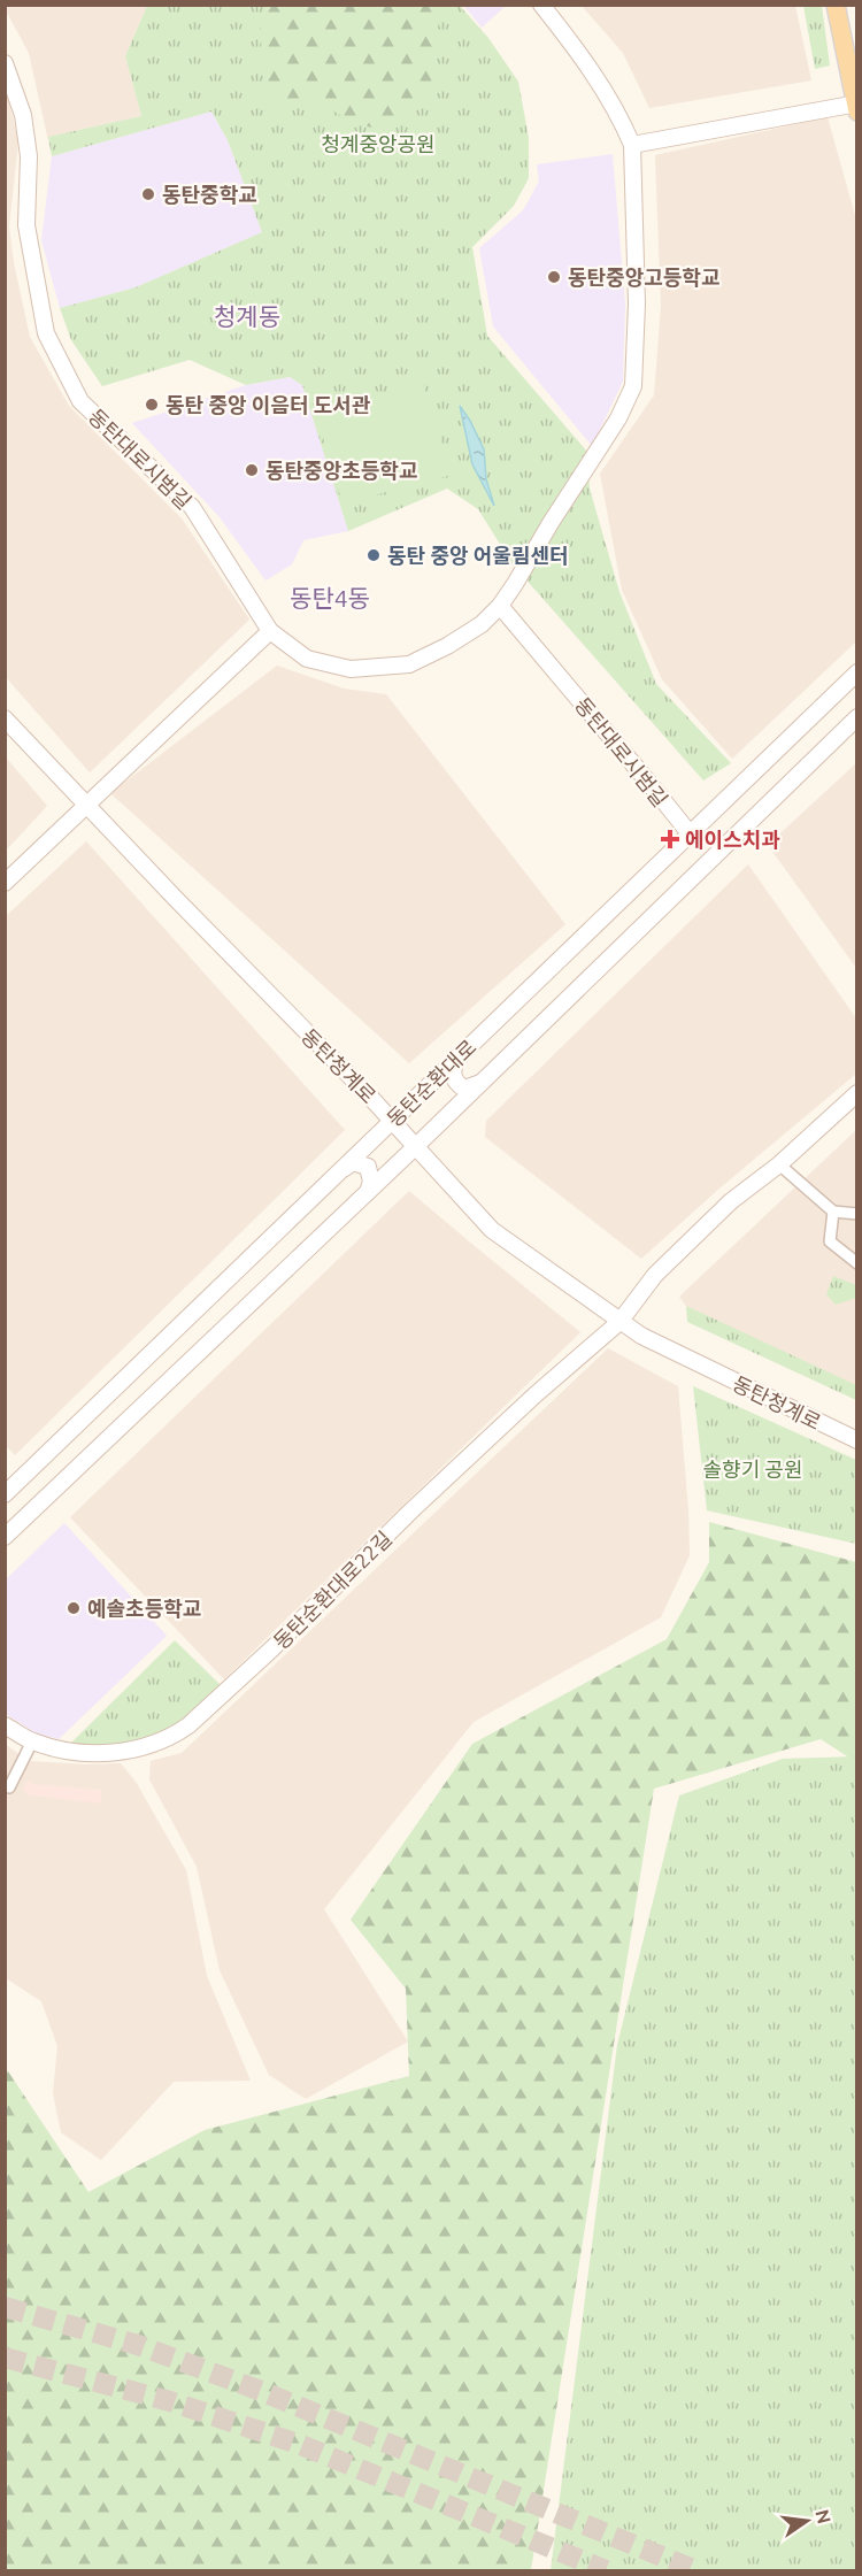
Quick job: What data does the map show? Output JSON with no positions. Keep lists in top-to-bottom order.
{
  "streets": {
    "street": [
      "동탄대로시범길",
      "동탄청계로",
      "동탄순환대로",
      "동탄순환대로22길"
    ]
  },
  "crossings": [
    ["동탄대로시범길", "동탄순환대로"],
    ["동탄청계로", "동탄순환대로"],
    ["동탄청계로", "동탄순환대로22길"]
  ],
  "districts": ["청계동", "동탄4동"],
  "parks": ["청계중앙공원", "솔향기 공원"],
  "places": {
    "other": [
      "동탄중학교",
      "동탄중앙고등학교",
      "동탄 중앙 이음터 도서관",
      "동탄중앙초등학교",
      "동탄 중앙 어울림센터",
      "예솔초등학교"
    ],
    "health": ["에이스치과"]
  },
  "north": "right"
}
